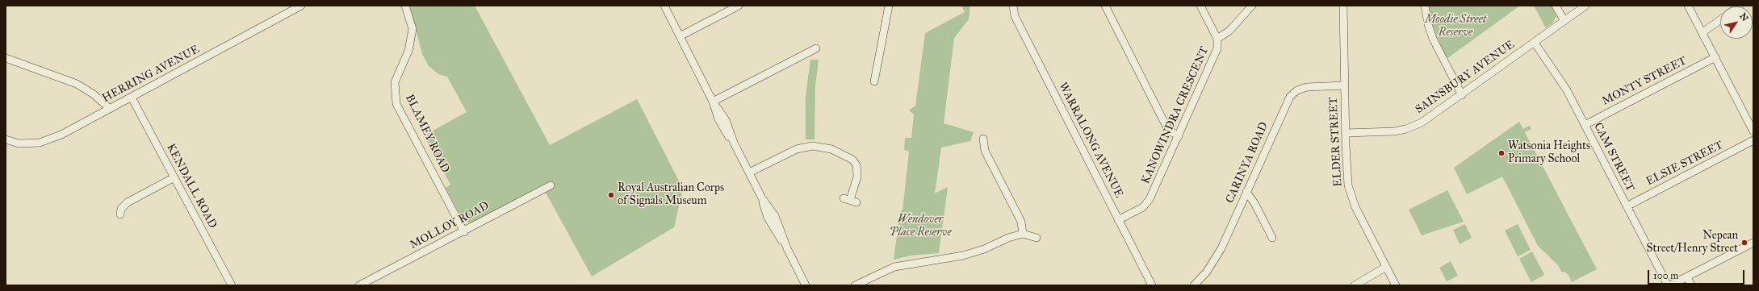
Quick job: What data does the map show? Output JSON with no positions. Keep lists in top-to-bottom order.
{
  "streets": {
    "street": [
      "HERRING AVENUE",
      "SAINSBURY AVENUE",
      "MONTY STREET",
      "KANOWINDRA CRESCENT",
      "BLAMEY ROAD",
      "WARRALONG AVENUE",
      "ELDER STREET",
      "CAM STREET",
      "CARINYA ROAD",
      "ELSIE STREET",
      "KENDALL ROAD",
      "MOLLOY ROAD"
    ]
  },
  "crossings": [
    ["HERRING AVENUE", "KENDALL ROAD"],
    ["SAINSBURY AVENUE", "ELDER STREET"],
    ["SAINSBURY AVENUE", "CAM STREET"],
    ["MONTY STREET", "CAM STREET"],
    ["KANOWINDRA CRESCENT", "WARRALONG AVENUE"],
    ["BLAMEY ROAD", "MOLLOY ROAD"],
    ["ELDER STREET", "CARINYA ROAD"],
    ["CAM STREET", "ELSIE STREET"]
  ],
  "parks": ["Moodie Street Reserve", "Wendover Place Reserve"],
  "places": ["Watsonia Heights Primary School", "Royal Australian Corps of Signals Museum", "Nepean Street/Henry Street"],
  "scale_bar": "100 m",
  "north": "top right"
}
